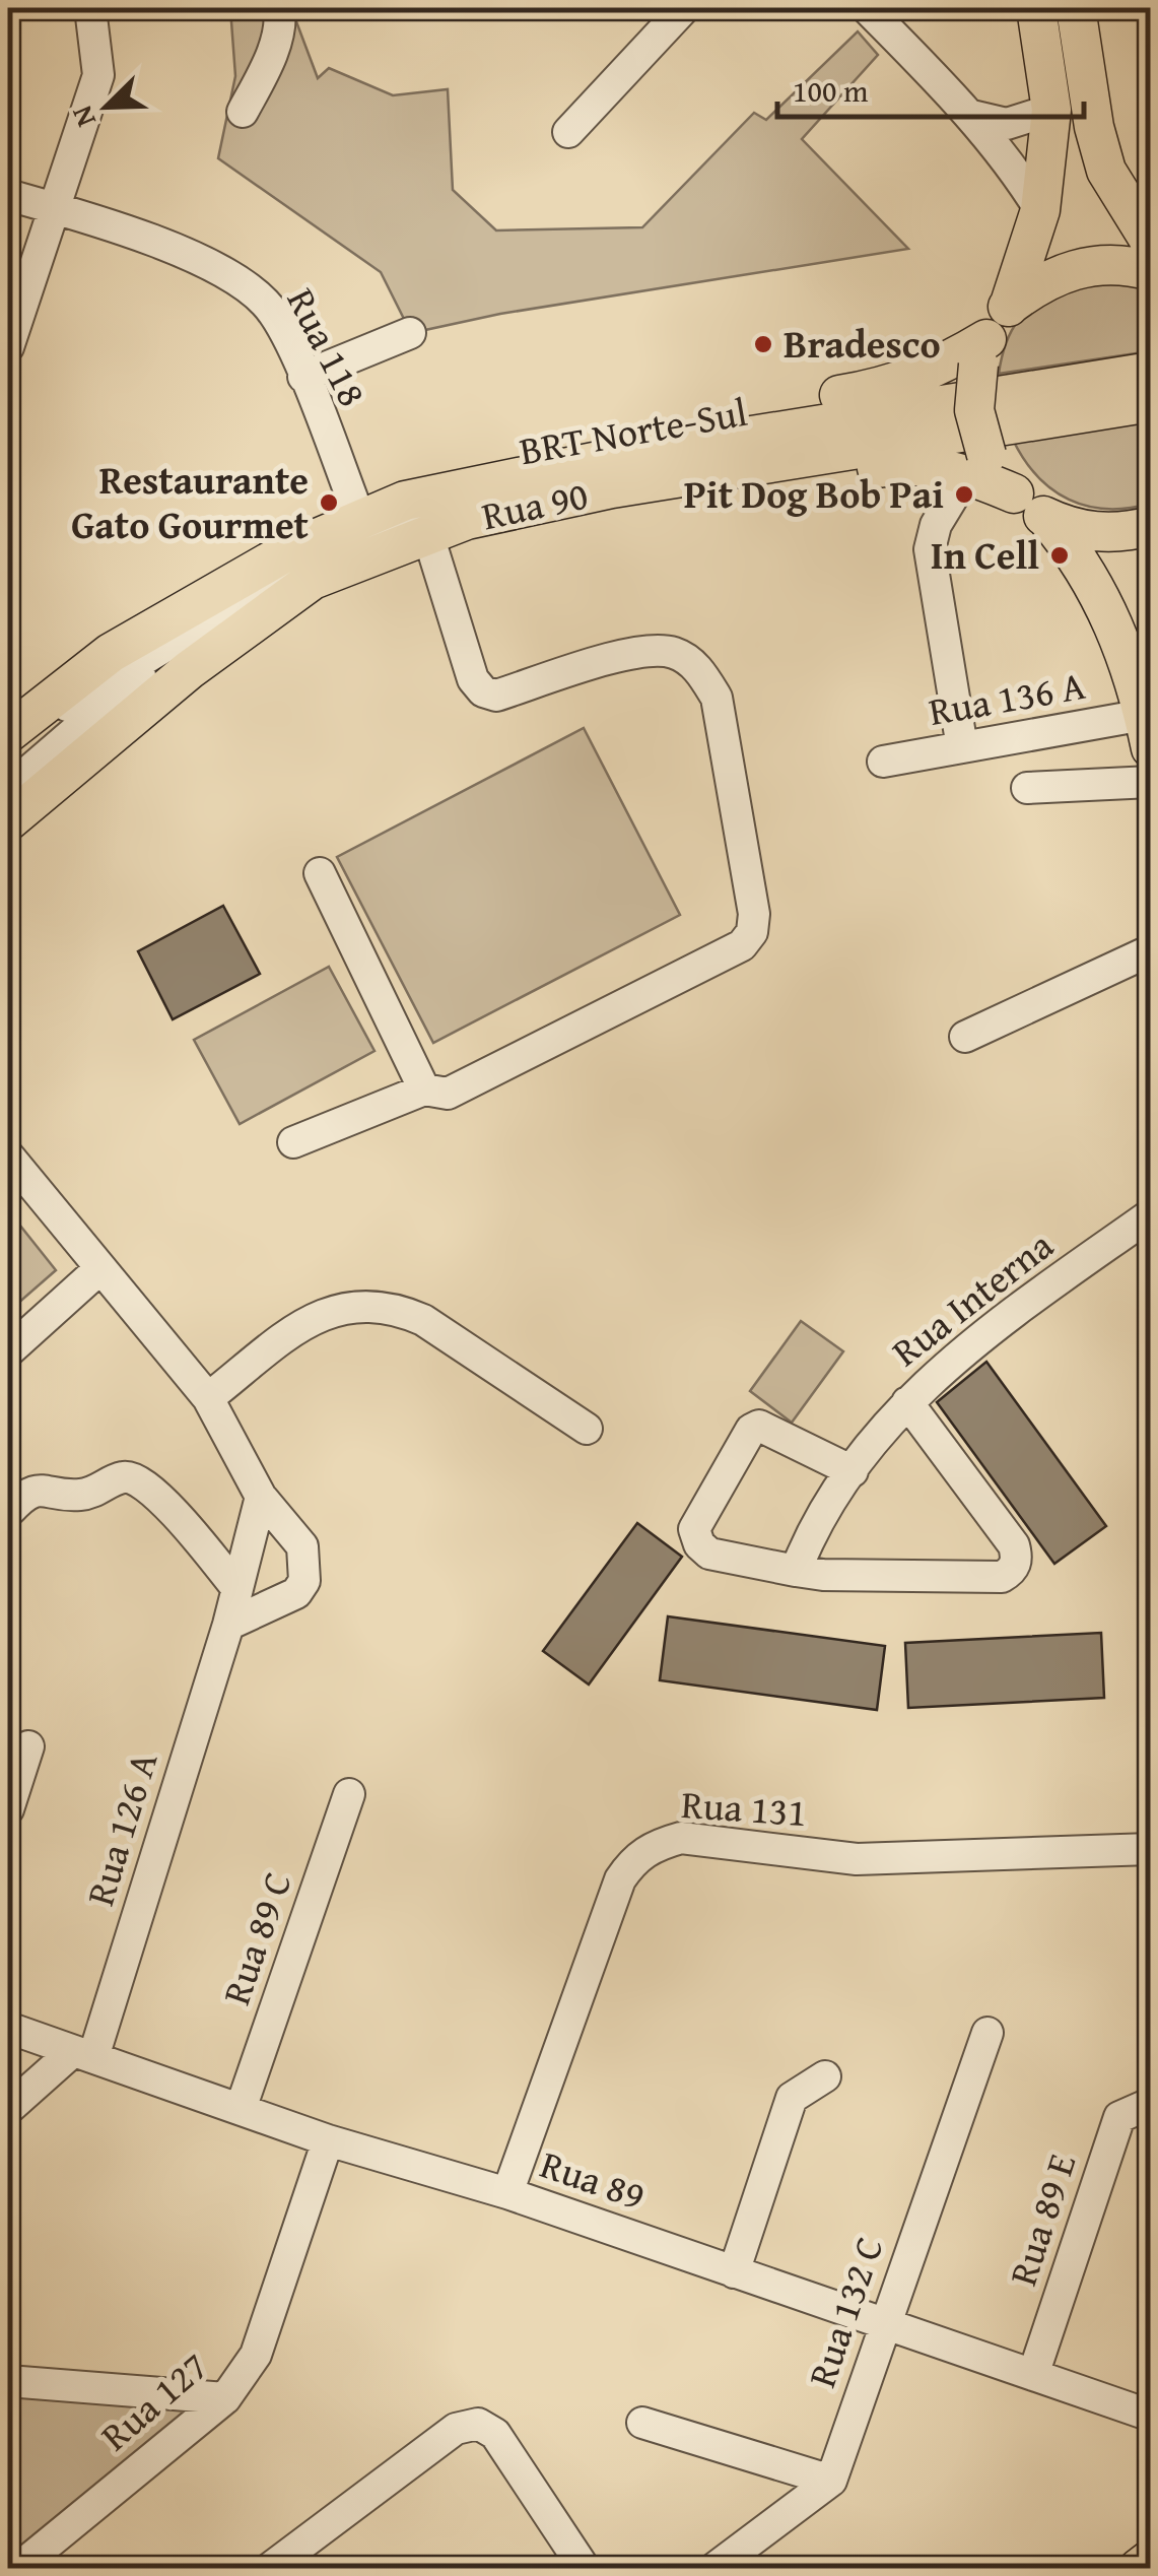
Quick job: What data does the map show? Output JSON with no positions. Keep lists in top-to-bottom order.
{
  "streets": {
    "main road": ["Rua 90"],
    "street": [
      "Rua 118",
      "BRT Norte-Sul",
      "Rua 136 A",
      "Rua Interna",
      "Rua 131",
      "Rua 126 A",
      "Rua 89 C",
      "Rua 89",
      "Rua 89 E",
      "Rua 132 C",
      "Rua 127"
    ]
  },
  "crossings": [
    ["Rua 118", "Rua 90"],
    ["Rua 131", "Rua 89"],
    ["Rua 126 A", "Rua 89"],
    ["Rua 89 C", "Rua 89"],
    ["Rua 89", "Rua 89 E"],
    ["Rua 89", "Rua 132 C"],
    ["Rua 89", "Rua 127"]
  ],
  "places": [
    "Bradesco",
    "Pit Dog Bob Pai",
    "Restaurante Gato Gourmet",
    "In Cell"
  ],
  "scale_bar": "100 m",
  "north": "bottom left"
}
